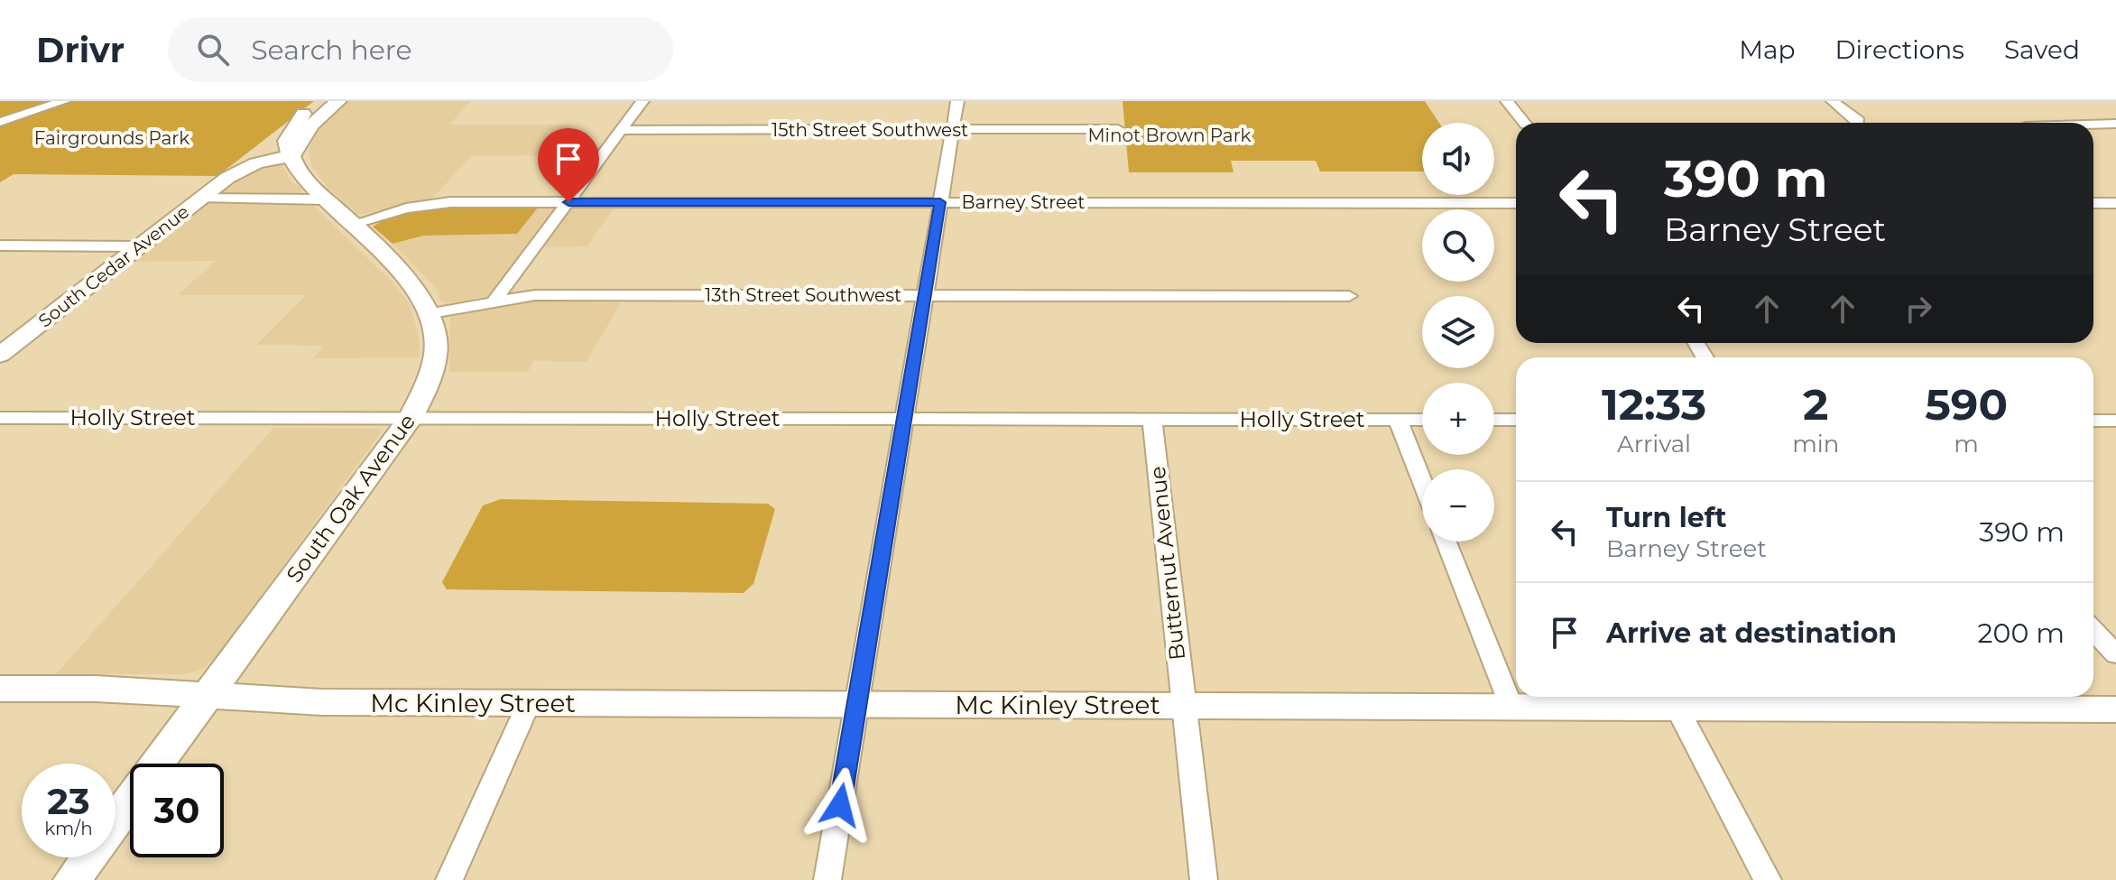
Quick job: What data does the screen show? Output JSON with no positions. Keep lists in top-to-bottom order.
{
  "streets": {
    "street": [
      "15th Street Southwest",
      "Barney Street",
      "South Cedar Avenue",
      "13th Street Southwest",
      "Holly Street",
      "South Oak Avenue",
      "Butternut Avenue",
      "Mc Kinley Street"
    ]
  },
  "crossings": [
    ["Barney Street", "South Oak Avenue"],
    ["South Cedar Avenue", "South Oak Avenue"],
    ["13th Street Southwest", "South Oak Avenue"],
    ["Holly Street", "South Oak Avenue"],
    ["Holly Street", "Butternut Avenue"],
    ["South Oak Avenue", "Mc Kinley Street"],
    ["Butternut Avenue", "Mc Kinley Street"]
  ],
  "parks": ["Minot Brown Park", "Fairgrounds Park"],
  "page": {
    "header": "Drivr",
    "search": "Search here",
    "nav": ["Map", "Directions", "Saved"],
    "map_buttons": ["+", "−"],
    "turn": ["390 m", "Barney Street"],
    "eta": [
      "12:33",
      "Arrival",
      "2",
      "min",
      "590",
      "m"
    ],
    "list": [
      {
        "name": "Turn left",
        "note": "Barney Street",
        "value": "390 m"
      },
      {
        "name": "Arrive at destination",
        "value": "200 m"
      }
    ],
    "speed": "23 km/h",
    "limit": "30"
  }
}
